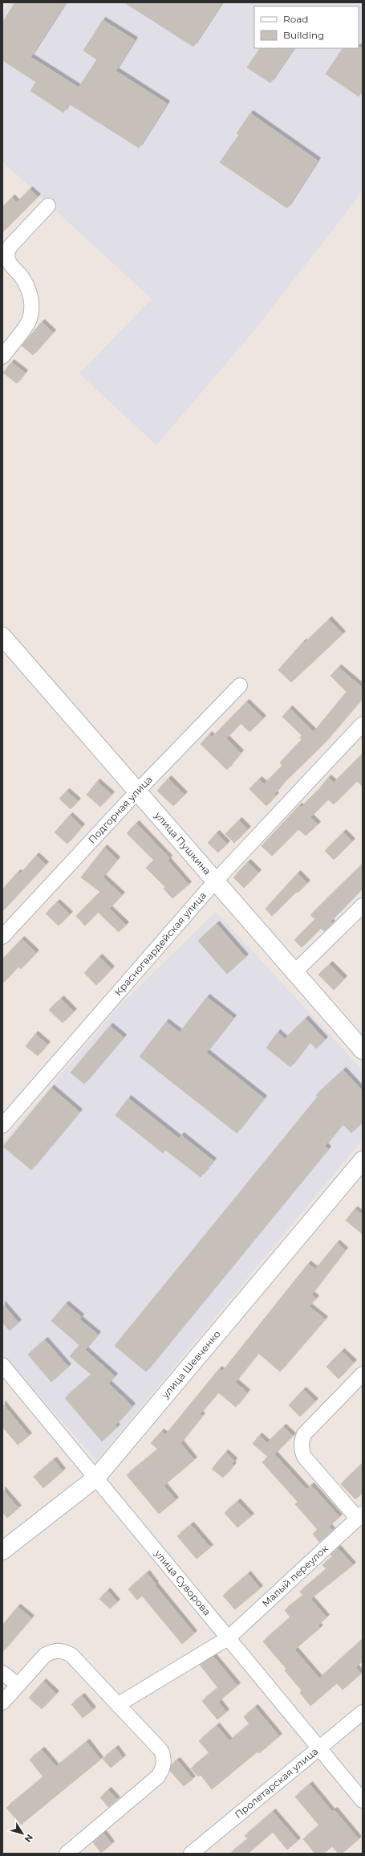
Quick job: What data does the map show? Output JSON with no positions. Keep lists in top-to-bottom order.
{
  "streets": {
    "street": [
      "Подгорная улица",
      "улица Пушкина",
      "Красногвардейская улица",
      "улица Шевченко",
      "Малый переулок",
      "улица Суворова",
      "Пролетарская улица"
    ]
  },
  "crossings": [
    ["Подгорная улица", "улица Пушкина"],
    ["улица Пушкина", "Красногвардейская улица"],
    ["улица Шевченко", "улица Суворова"],
    ["Малый переулок", "улица Суворова"],
    ["улица Суворова", "Пролетарская улица"]
  ],
  "legend": ["Road", "Building"],
  "north": "bottom right"
}
